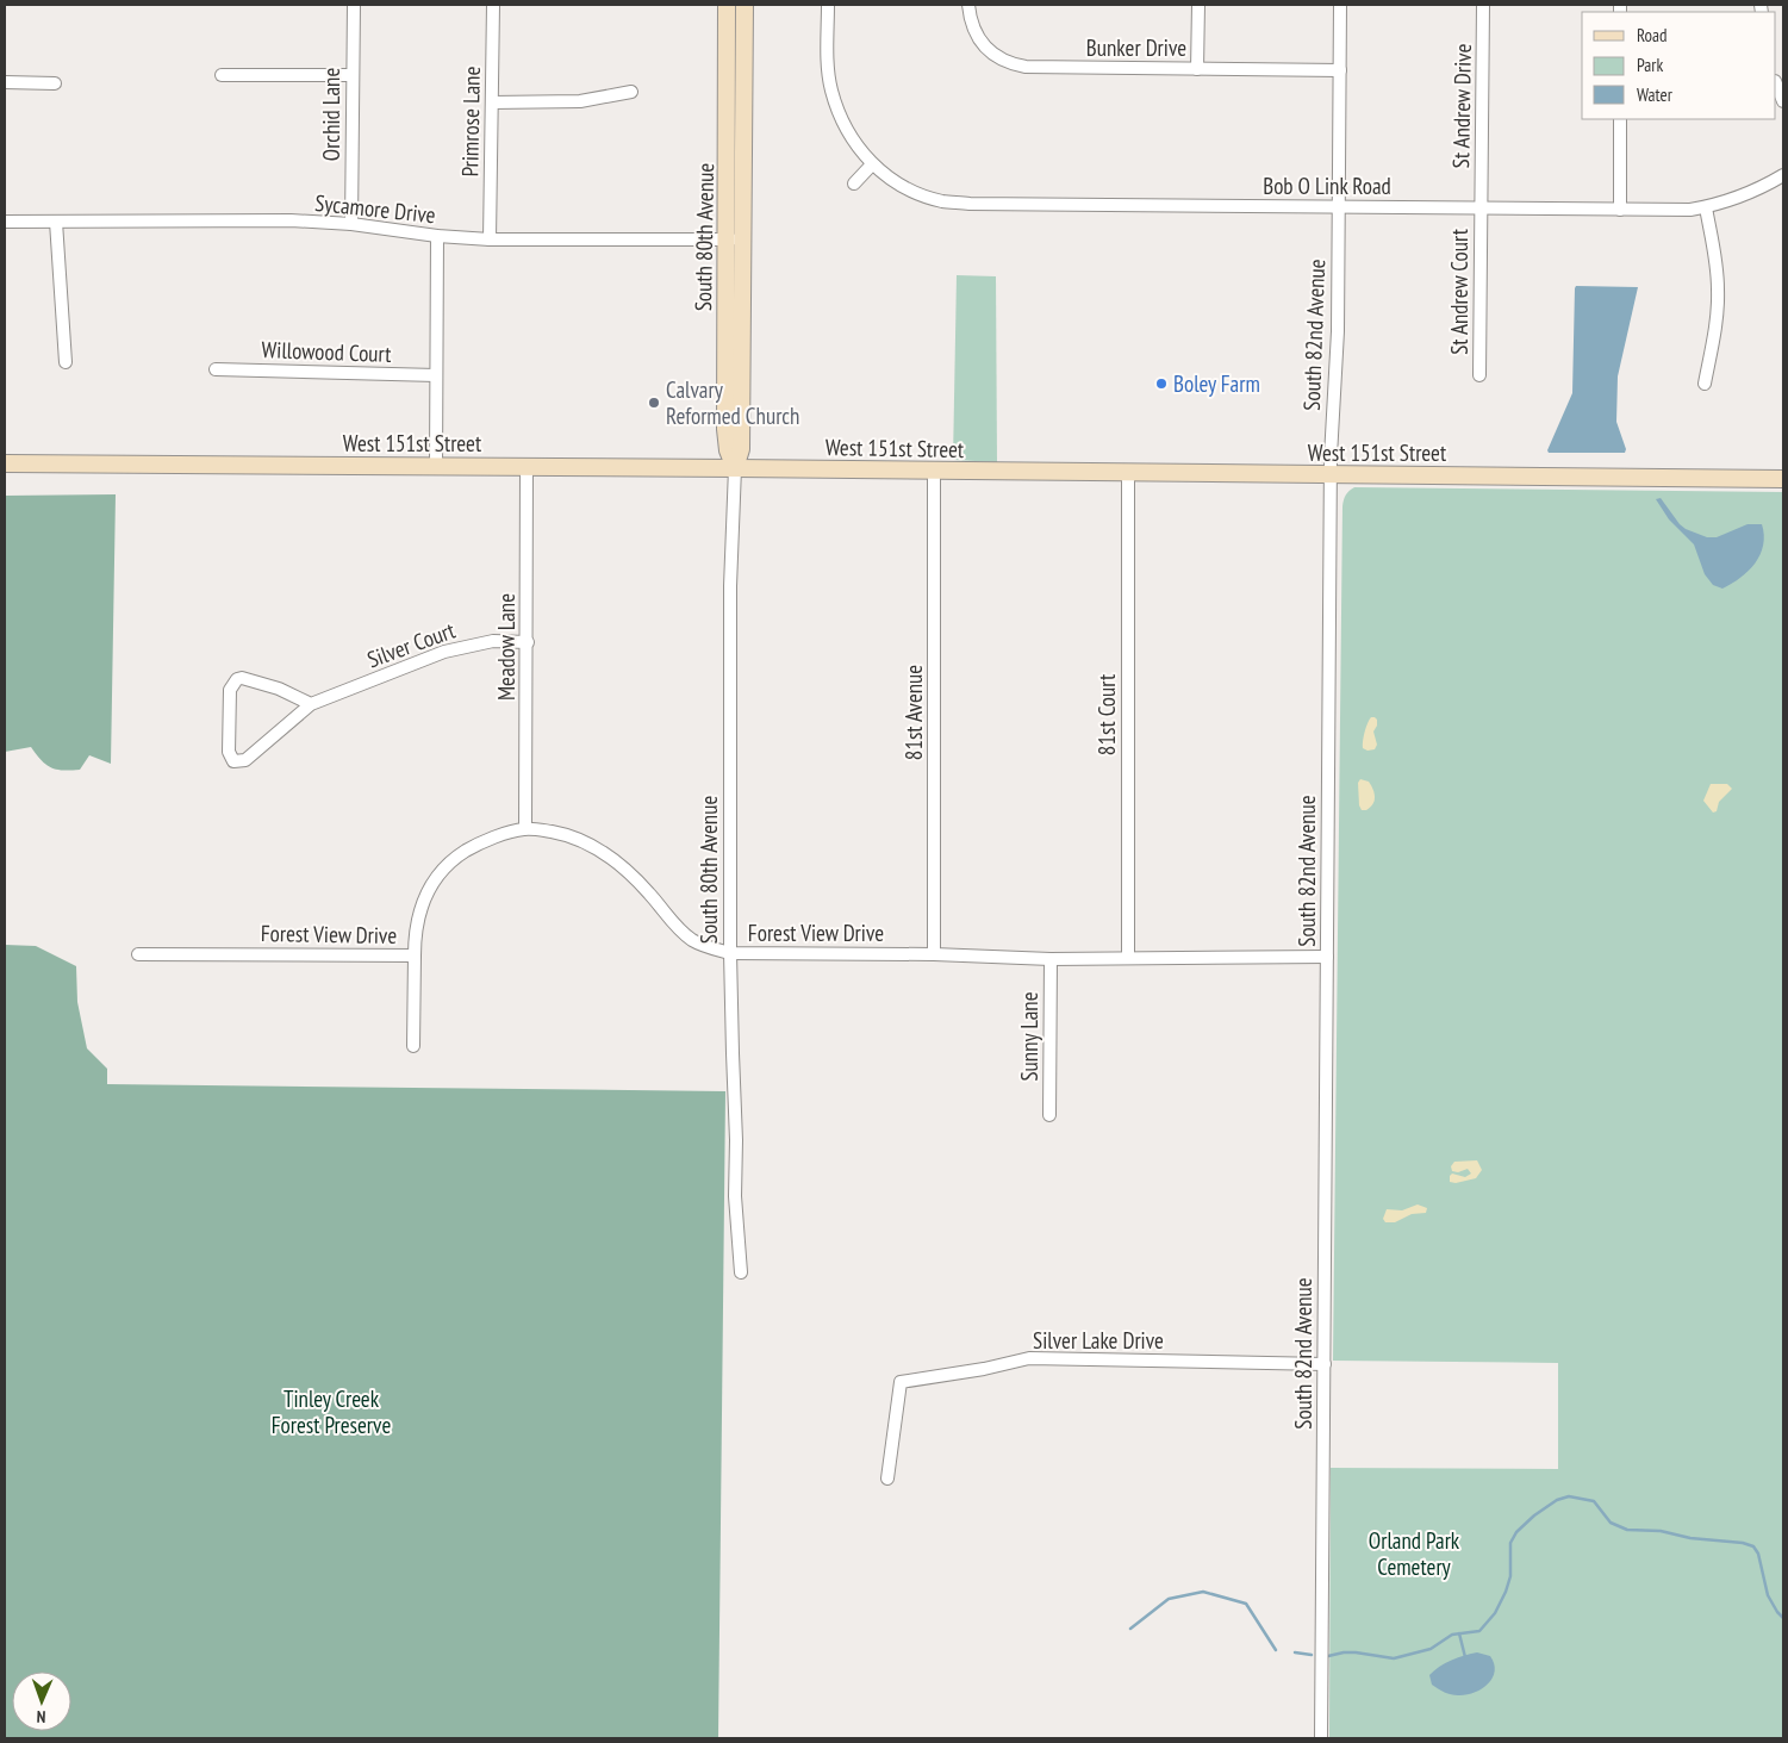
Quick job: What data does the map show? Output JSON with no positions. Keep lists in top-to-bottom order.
{
  "streets": {
    "street": [
      "Bunker Drive",
      "St Andrew Drive",
      "Orchid Lane",
      "Primrose Lane",
      "Bob O Link Road",
      "Sycamore Drive",
      "South 80th Avenue",
      "St Andrew Court",
      "South 82nd Avenue",
      "Willowood Court",
      "West 151st Street",
      "Silver Court",
      "Meadow Lane",
      "81st Avenue",
      "81st Court",
      "Forest View Drive",
      "Sunny Lane",
      "Silver Lake Drive"
    ]
  },
  "crossings": [
    ["Bunker Drive", "South 82nd Avenue"],
    ["St Andrew Drive", "Bob O Link Road"],
    ["St Andrew Drive", "St Andrew Court"],
    ["Orchid Lane", "Sycamore Drive"],
    ["Primrose Lane", "Sycamore Drive"],
    ["Bob O Link Road", "St Andrew Court"],
    ["Bob O Link Road", "South 82nd Avenue"],
    ["Sycamore Drive", "South 80th Avenue"],
    ["South 80th Avenue", "West 151st Street"],
    ["South 80th Avenue", "Forest View Drive"],
    ["South 82nd Avenue", "West 151st Street"],
    ["South 82nd Avenue", "Forest View Drive"],
    ["South 82nd Avenue", "Silver Lake Drive"],
    ["West 151st Street", "Meadow Lane"],
    ["West 151st Street", "81st Avenue"],
    ["West 151st Street", "81st Court"],
    ["Silver Court", "Meadow Lane"],
    ["Meadow Lane", "Forest View Drive"],
    ["81st Avenue", "Forest View Drive"],
    ["81st Court", "Forest View Drive"],
    ["Forest View Drive", "Sunny Lane"]
  ],
  "parks": ["Tinley Creek Forest Preserve", "Orland Park Cemetery"],
  "places": ["Boley Farm", "Calvary Reformed Church"],
  "legend": ["Road", "Park", "Water"],
  "north": "bottom"
}
